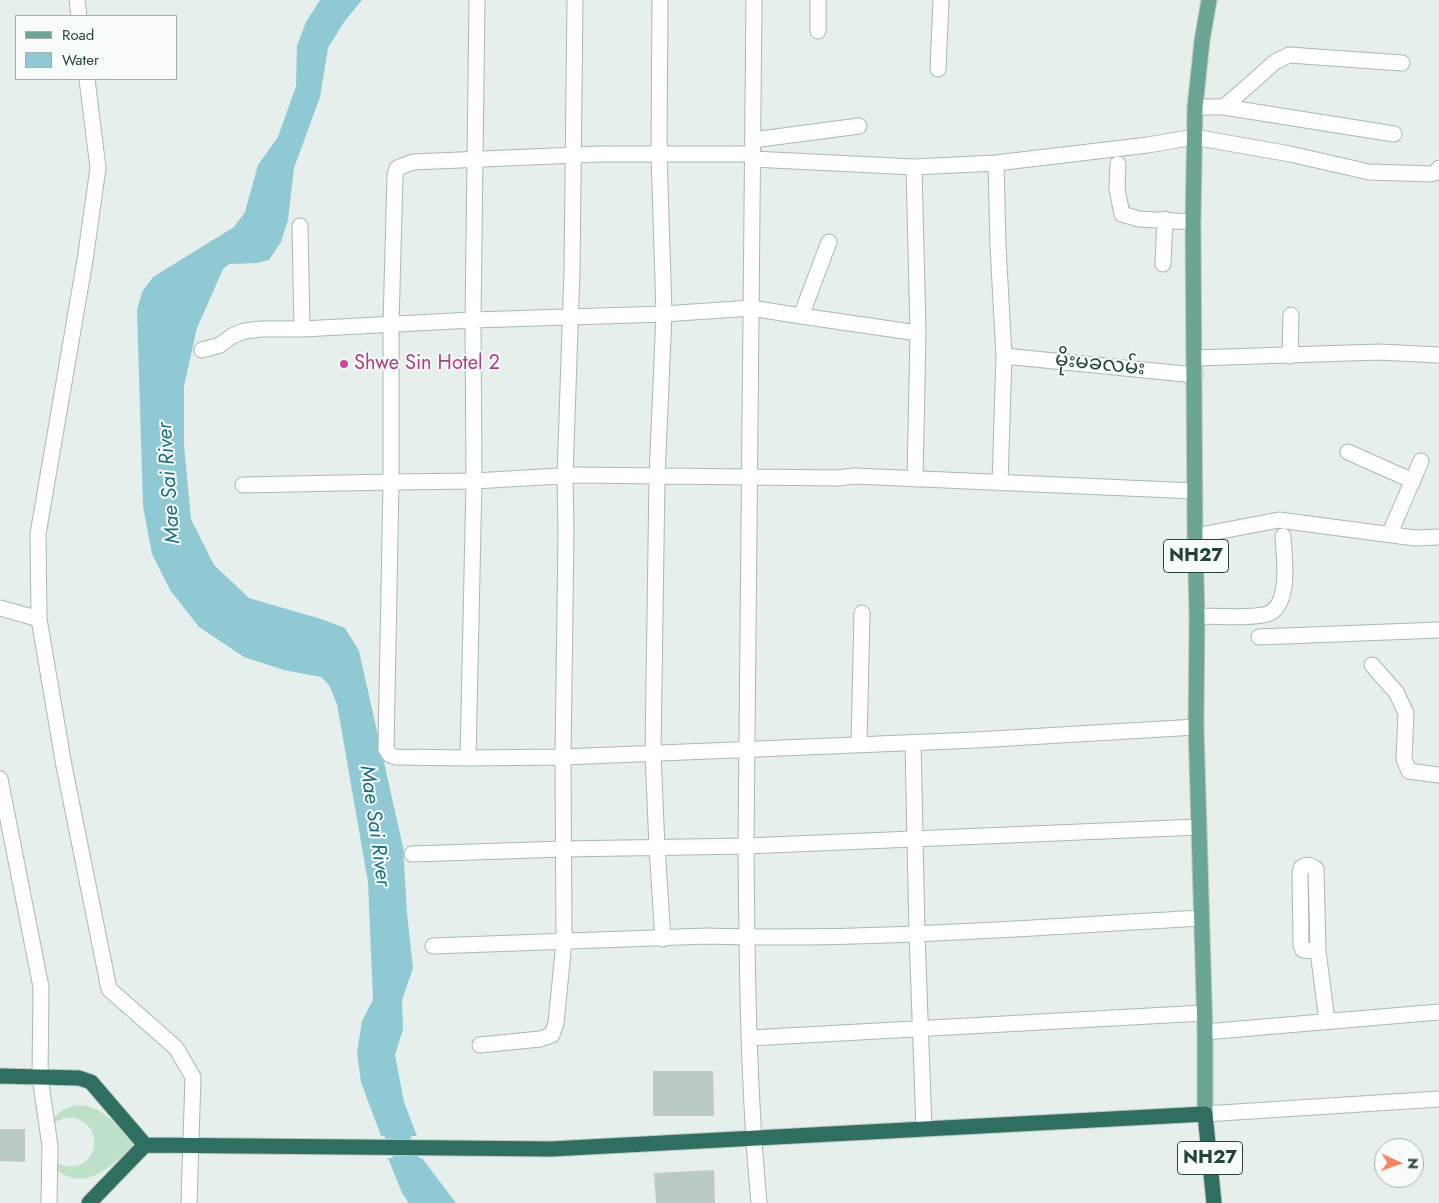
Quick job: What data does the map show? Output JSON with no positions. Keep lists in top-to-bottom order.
{
  "streets": {
    "highway": ["NH27"],
    "street": ["မိုးမခလမ်း"]
  },
  "crossings": [
    ["မိုးမခလမ်း", "NH27"]
  ],
  "water": ["Mae Sai River"],
  "places": ["Shwe Sin Hotel 2"],
  "legend": ["Road", "Water"],
  "north": "right"
}
